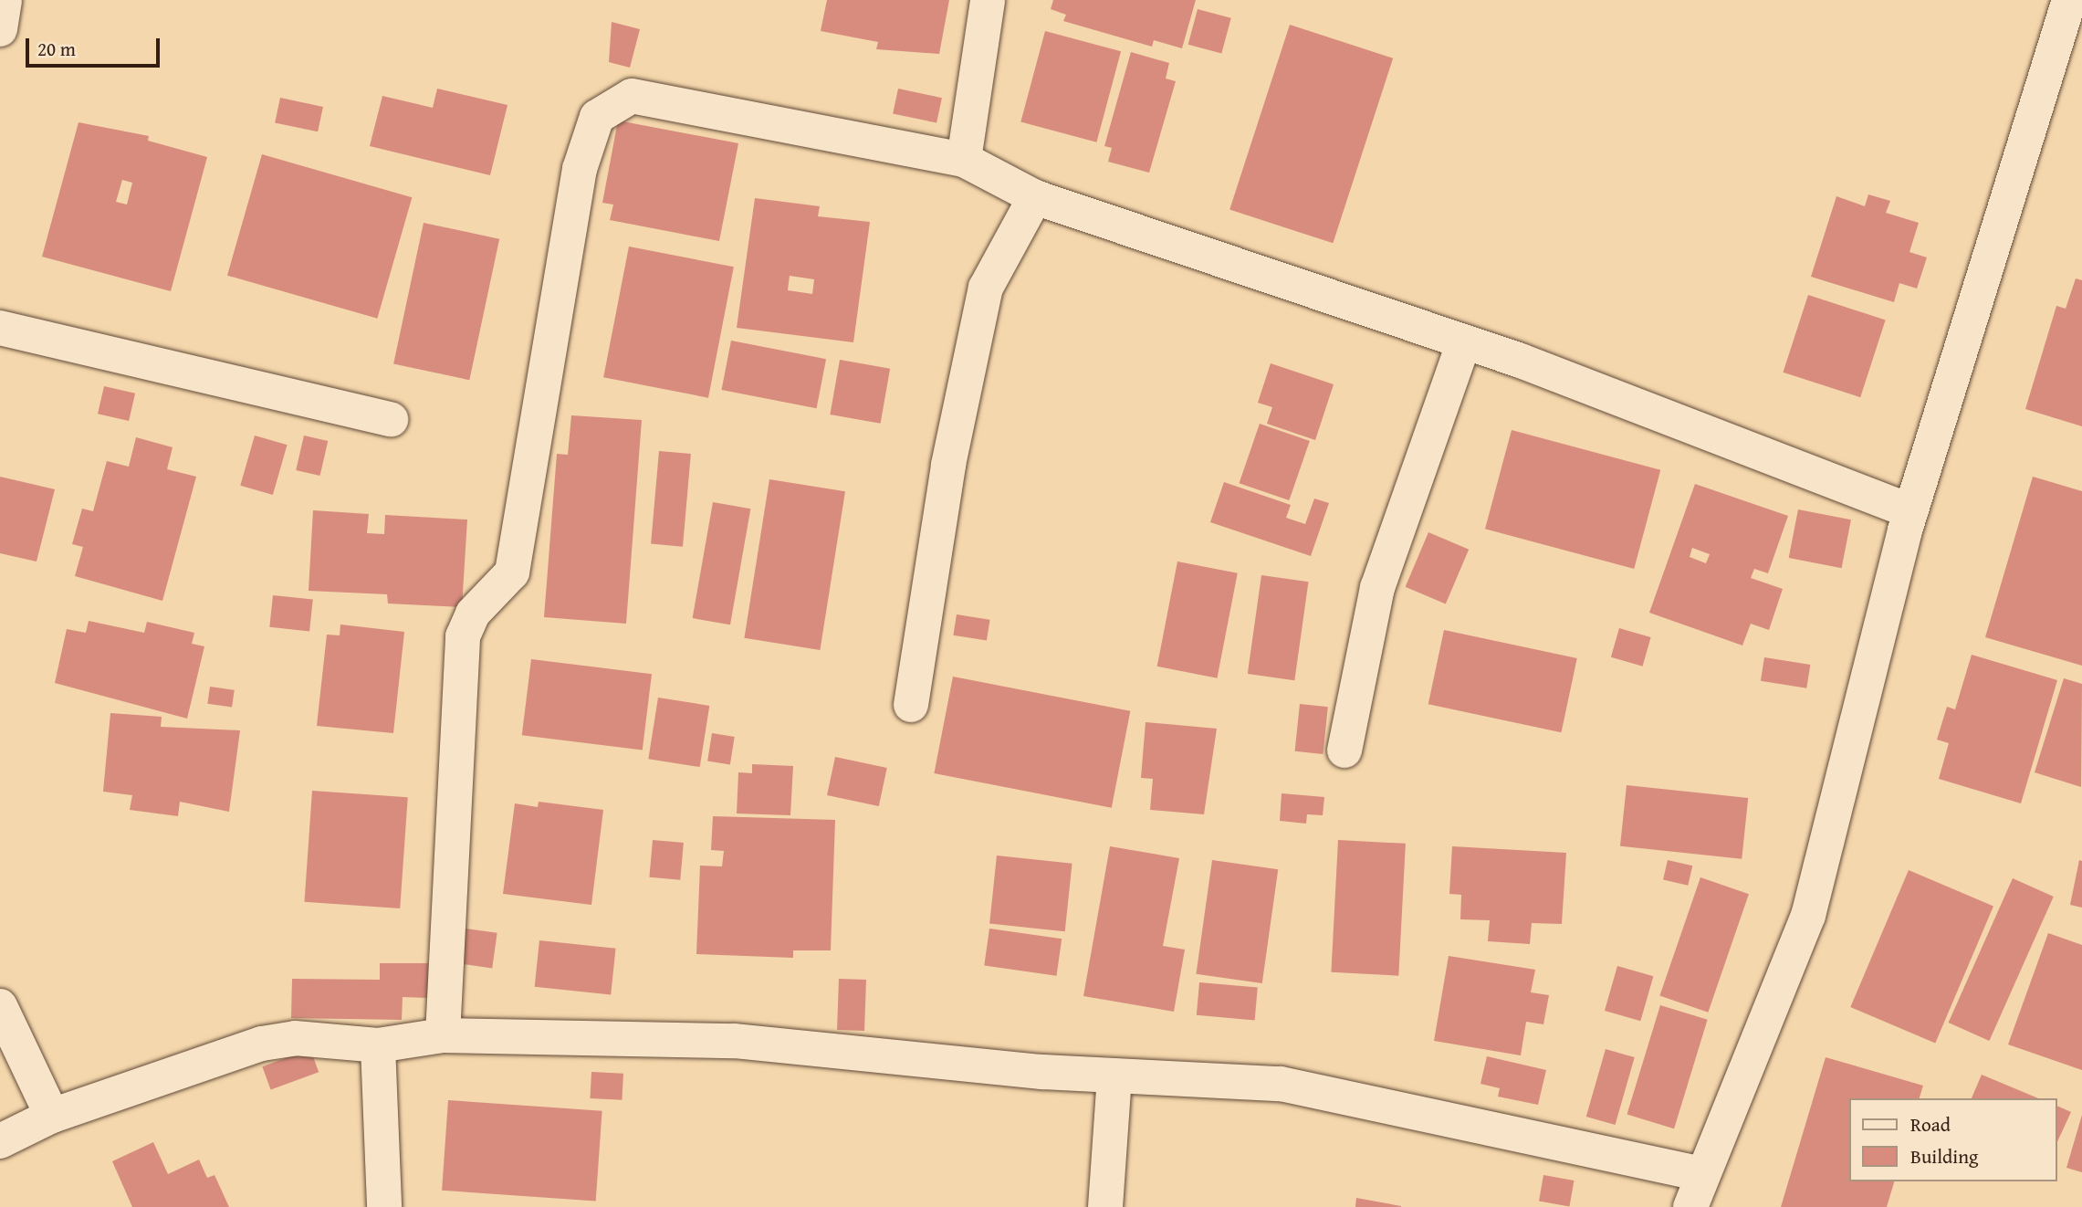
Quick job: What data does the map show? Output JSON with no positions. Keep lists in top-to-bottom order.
{
  "legend": ["Road", "Building"],
  "scale_bar": "20 m"
}
